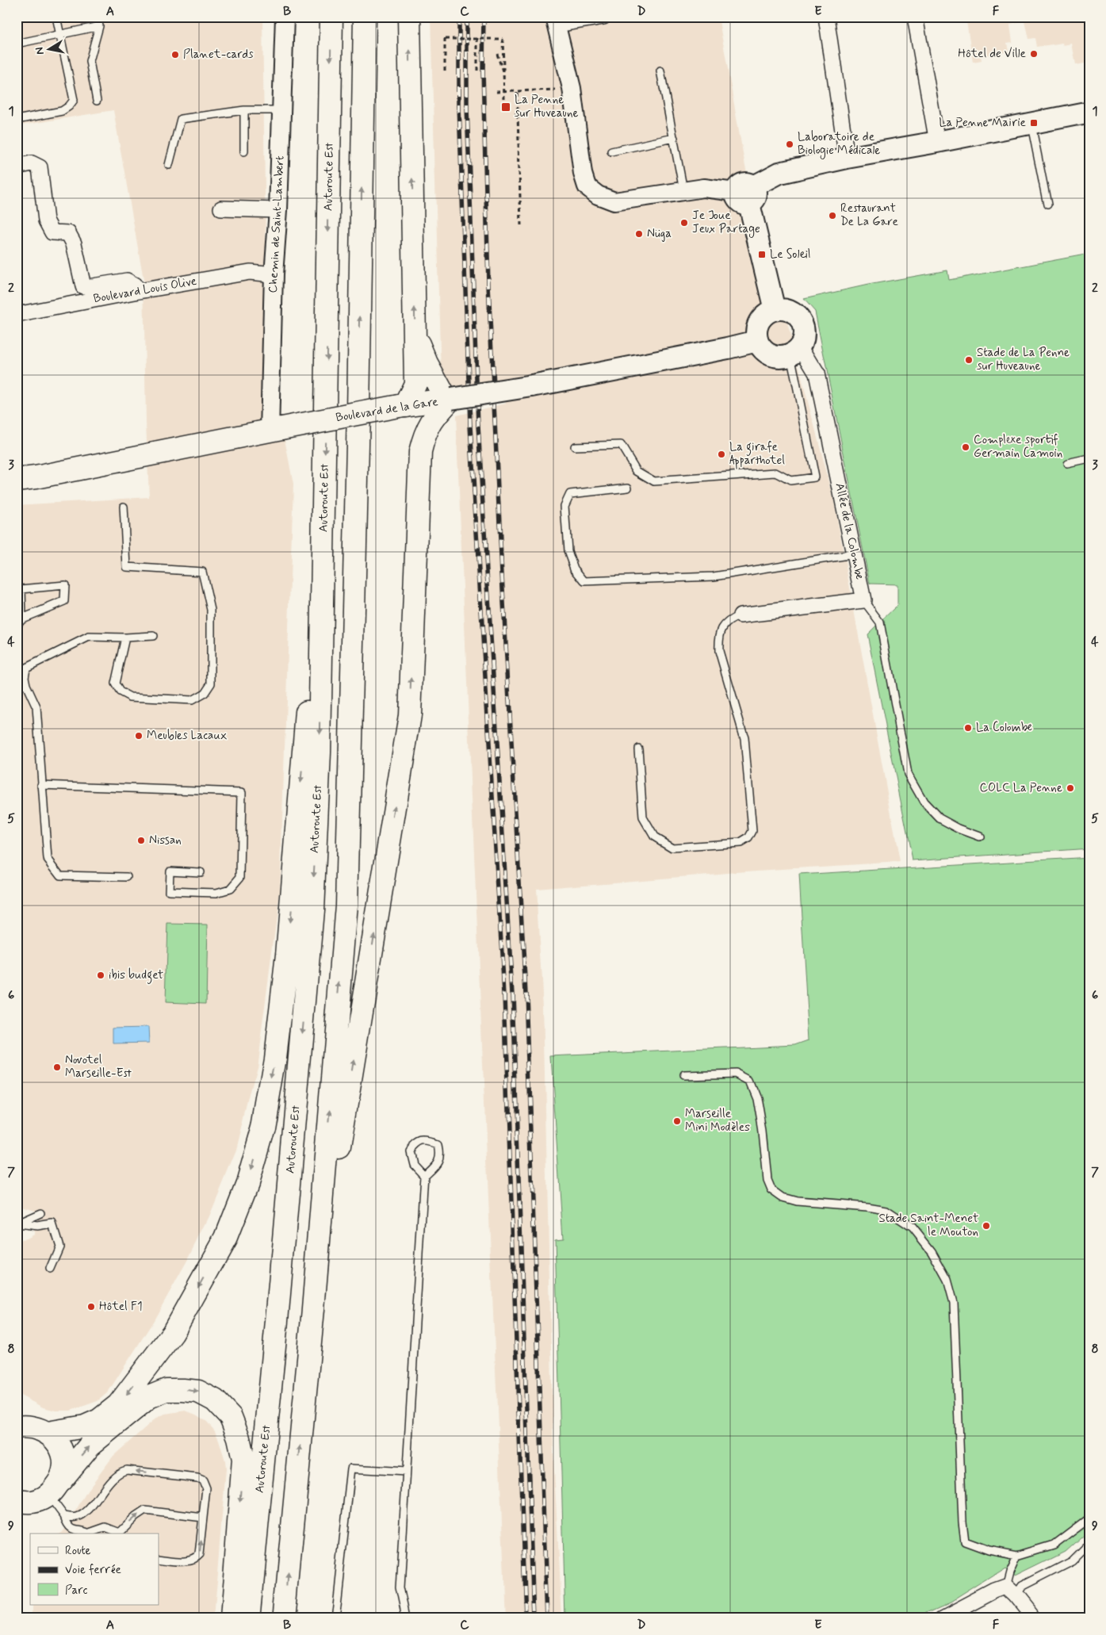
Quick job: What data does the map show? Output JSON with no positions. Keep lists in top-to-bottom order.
{
  "streets": {
    "main road": ["Autoroute Est", "Boulevard de la Gare"],
    "street": ["Chemin de Saint-Lambert", "Boulevard Louis Olive", "Allée de la Colombe"]
  },
  "crossings": [
    ["Chemin de Saint-Lambert", "Boulevard Louis Olive"],
    ["Chemin de Saint-Lambert", "Boulevard de la Gare"],
    ["Boulevard de la Gare", "Allée de la Colombe"]
  ],
  "places": {
    "other": [
      "Hôtel de Ville",
      "Planet-cards",
      "Laboratoire de Biologie Médicale",
      "Restaurant De La Gare",
      "Je Joue Jeux Partage",
      "Nüga",
      "Stade de La Penne sur Huveaune",
      "Complexe sportif Germain Camoin",
      "La girafe Apparthotel",
      "La Colombe",
      "Meubles Lacaux",
      "COLC La Penne",
      "Nissan",
      "ibis budget",
      "Novotel Marseille-Est",
      "Marseille Mini Modèles",
      "Stade Saint-Menet le Mouton",
      "Hôtel F1"
    ],
    "transit": ["La Penne sur Huveaune", "La Penne Mairie", "Le Soleil"]
  },
  "legend": ["Route", "Voie ferrée", "Parc"],
  "north": "left",
  "grid": {
    "columns": [
      "A",
      "B",
      "C",
      "D",
      "E",
      "F"
    ],
    "rows": [
      "1",
      "2",
      "3",
      "4",
      "5",
      "6",
      "7",
      "8",
      "9"
    ]
  }
}
